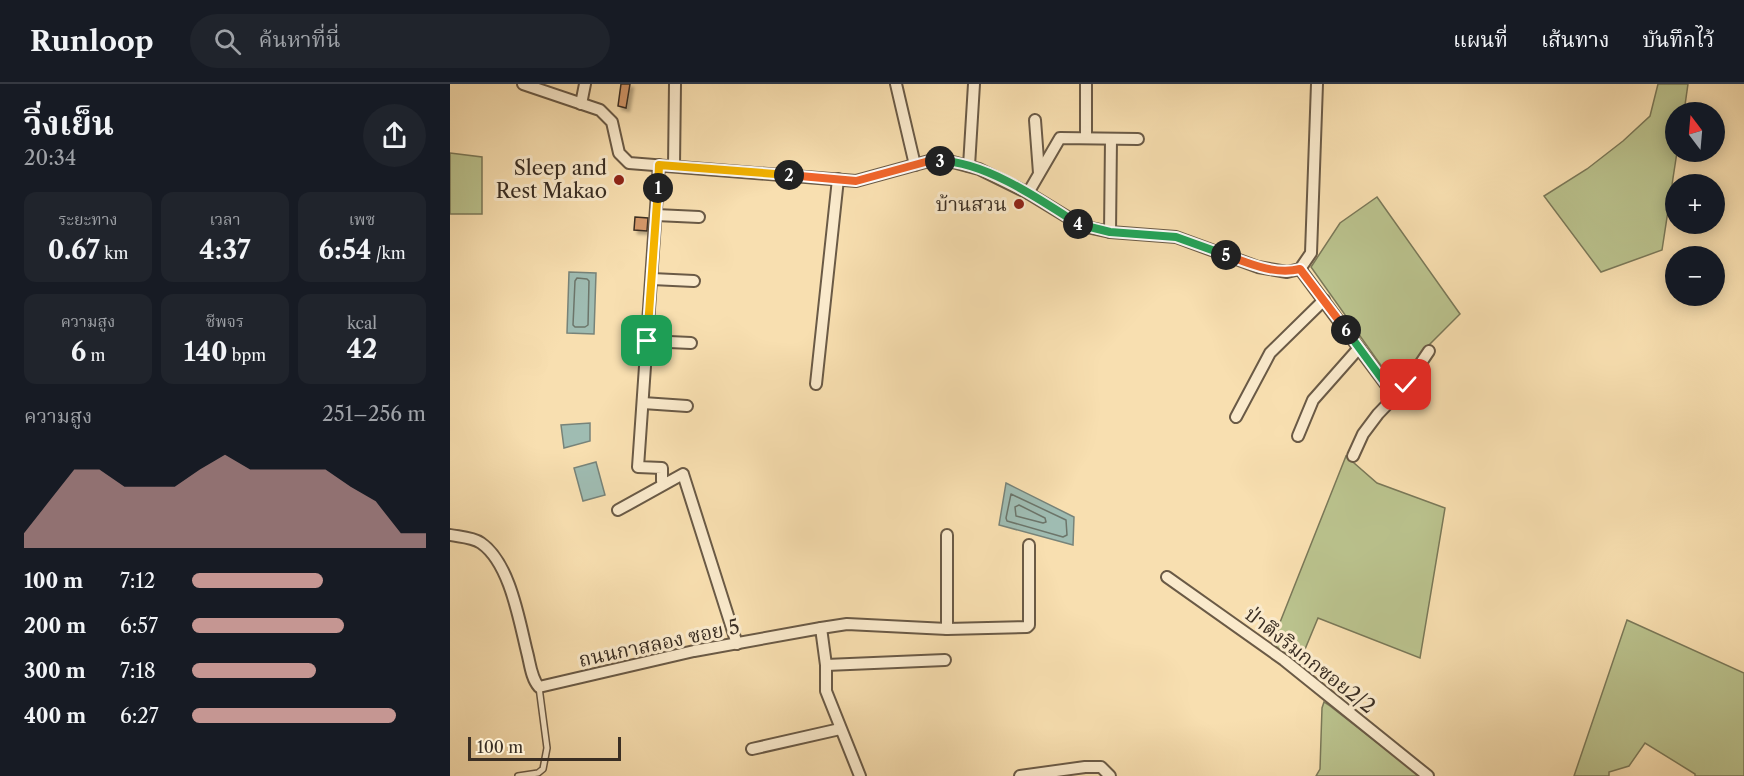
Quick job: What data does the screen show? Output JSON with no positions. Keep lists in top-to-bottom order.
{
  "streets": {
    "street": ["ถนนกาสลอง ซอย 5", "ป่าตึงริมกกซอย2/2"]
  },
  "places": ["Sleep and Rest Makao", "บ้านสวน"],
  "scale_bar": "100 m",
  "north": "top",
  "page": {
    "header": "Runloop",
    "search": "ค้นหาที่นี่",
    "nav": ["แผนที่", "เส้นทาง", "บันทึกไว้"],
    "heading": ["วิ่งเย็น", "20:34"],
    "map_buttons": ["+", "−"],
    "pins": [
      "3",
      "2",
      "1",
      "4",
      "5",
      "6"
    ],
    "stats": [
      ["ระยะทาง", "0.67 km"],
      ["เวลา", "4:37"],
      ["เพซ", "6:54 /km"],
      ["ความสูง", "6 m"],
      ["ชีพจร", "140 bpm"],
      ["kcal", "42"]
    ],
    "chart": ["ความสูง", "251–256 m"],
    "list": [
      {
        "name": "100 m",
        "note": "7:12"
      },
      {
        "name": "200 m",
        "note": "6:57"
      },
      {
        "name": "300 m",
        "note": "7:18"
      },
      {
        "name": "400 m",
        "note": "6:27"
      }
    ],
    "scale": "100 m"
  }
}
